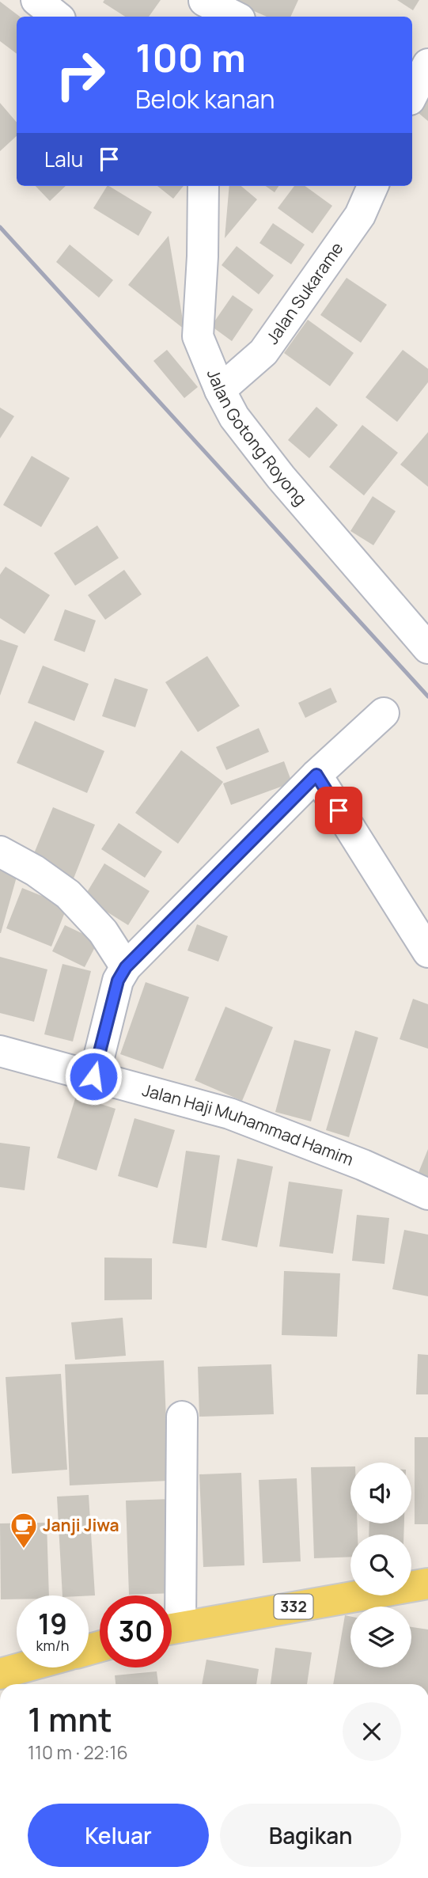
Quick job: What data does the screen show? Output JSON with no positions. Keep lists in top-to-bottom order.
{
  "streets": {
    "main road": ["332"],
    "street": ["Jalan Sukarame", "Jalan Gotong Royong", "Jalan Haji Muhammad Hamim"]
  },
  "crossings": [
    ["Jalan Sukarame", "Jalan Gotong Royong"]
  ],
  "places": {
    "cafe": ["Janji Jiwa"]
  },
  "page": {
    "turn": ["100 m", "Belok kanan"],
    "then": "Lalu",
    "speed": "19 km/h",
    "limit": "30",
    "heading": ["1 mnt", "110 m · 22:16"],
    "buttons": ["Keluar", "Bagikan"]
  }
}
